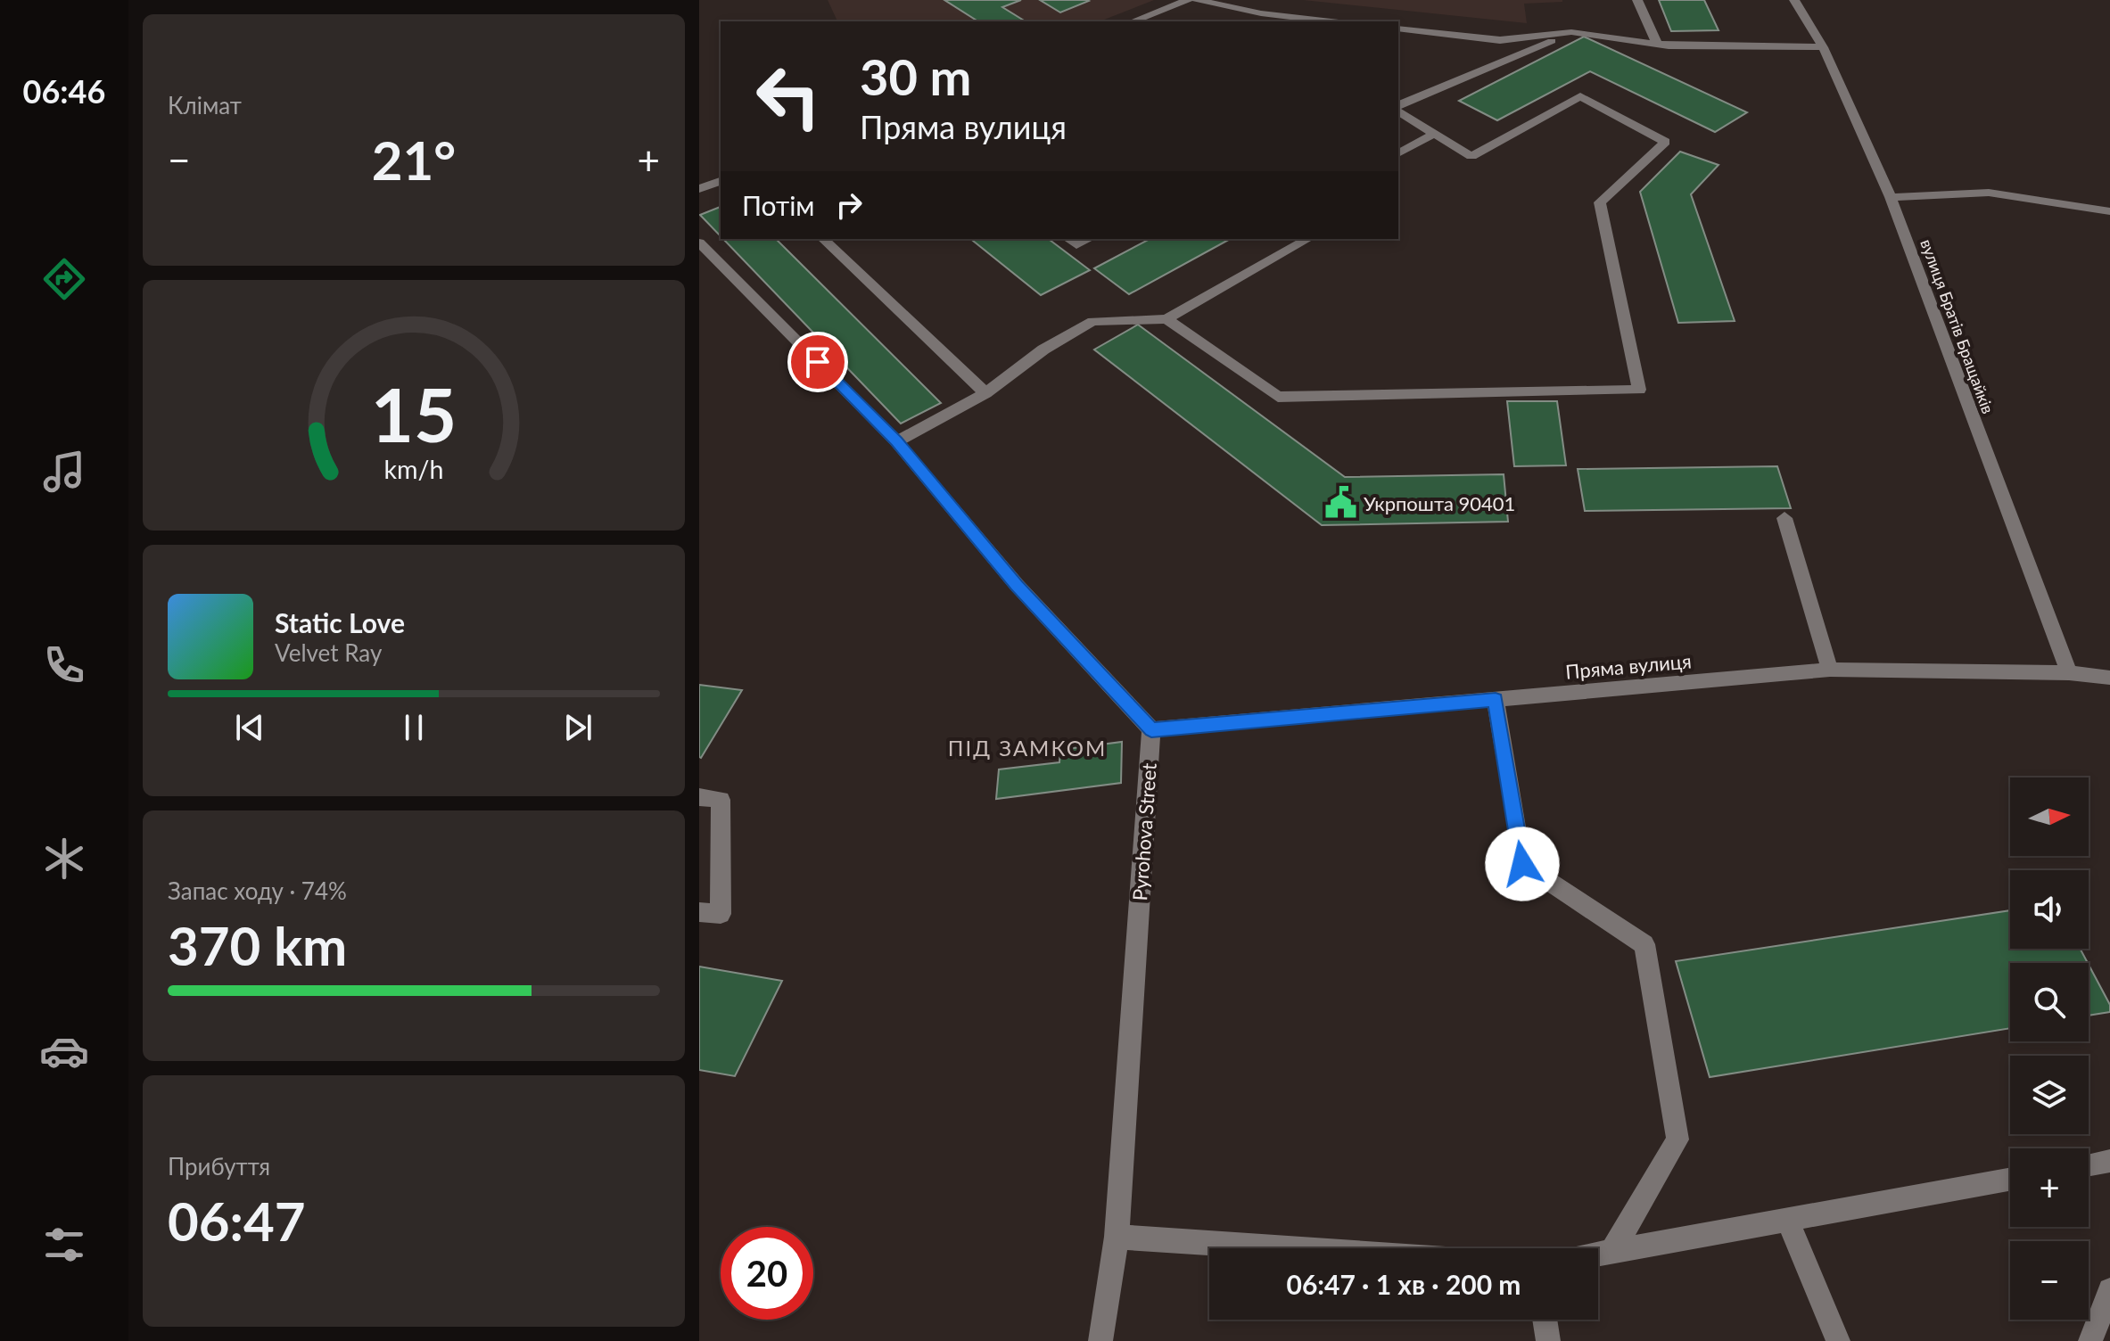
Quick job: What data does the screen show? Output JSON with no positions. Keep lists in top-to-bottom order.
{
  "streets": {
    "street": ["вулиця Братів Бращайків", "Пряма вулиця", "Pyrohova Street"]
  },
  "crossings": [
    ["вулиця Братів Бращайків", "Пряма вулиця"],
    ["Пряма вулиця", "Pyrohova Street"]
  ],
  "districts": ["ПІД ЗАМКОМ"],
  "places": {
    "public building": ["Укрпошта 90401"]
  },
  "north": "right",
  "page": {
    "tabs": "06:46",
    "tile": [
      "Клімат",
      ["Запас ходу · 74%", "370 km"],
      ["Прибуття", "06:47"]
    ],
    "turn": ["30 m", "Пряма вулиця"],
    "heat": ["−", "21°", "+"],
    "then": "Потім",
    "song": ["Static Love", "Velvet Ray"],
    "map_buttons": ["+", "−"],
    "limit": "20",
    "trip": "06:47 · 1 хв · 200 m",
    "gauge": ["15", "km/h"]
  }
}
